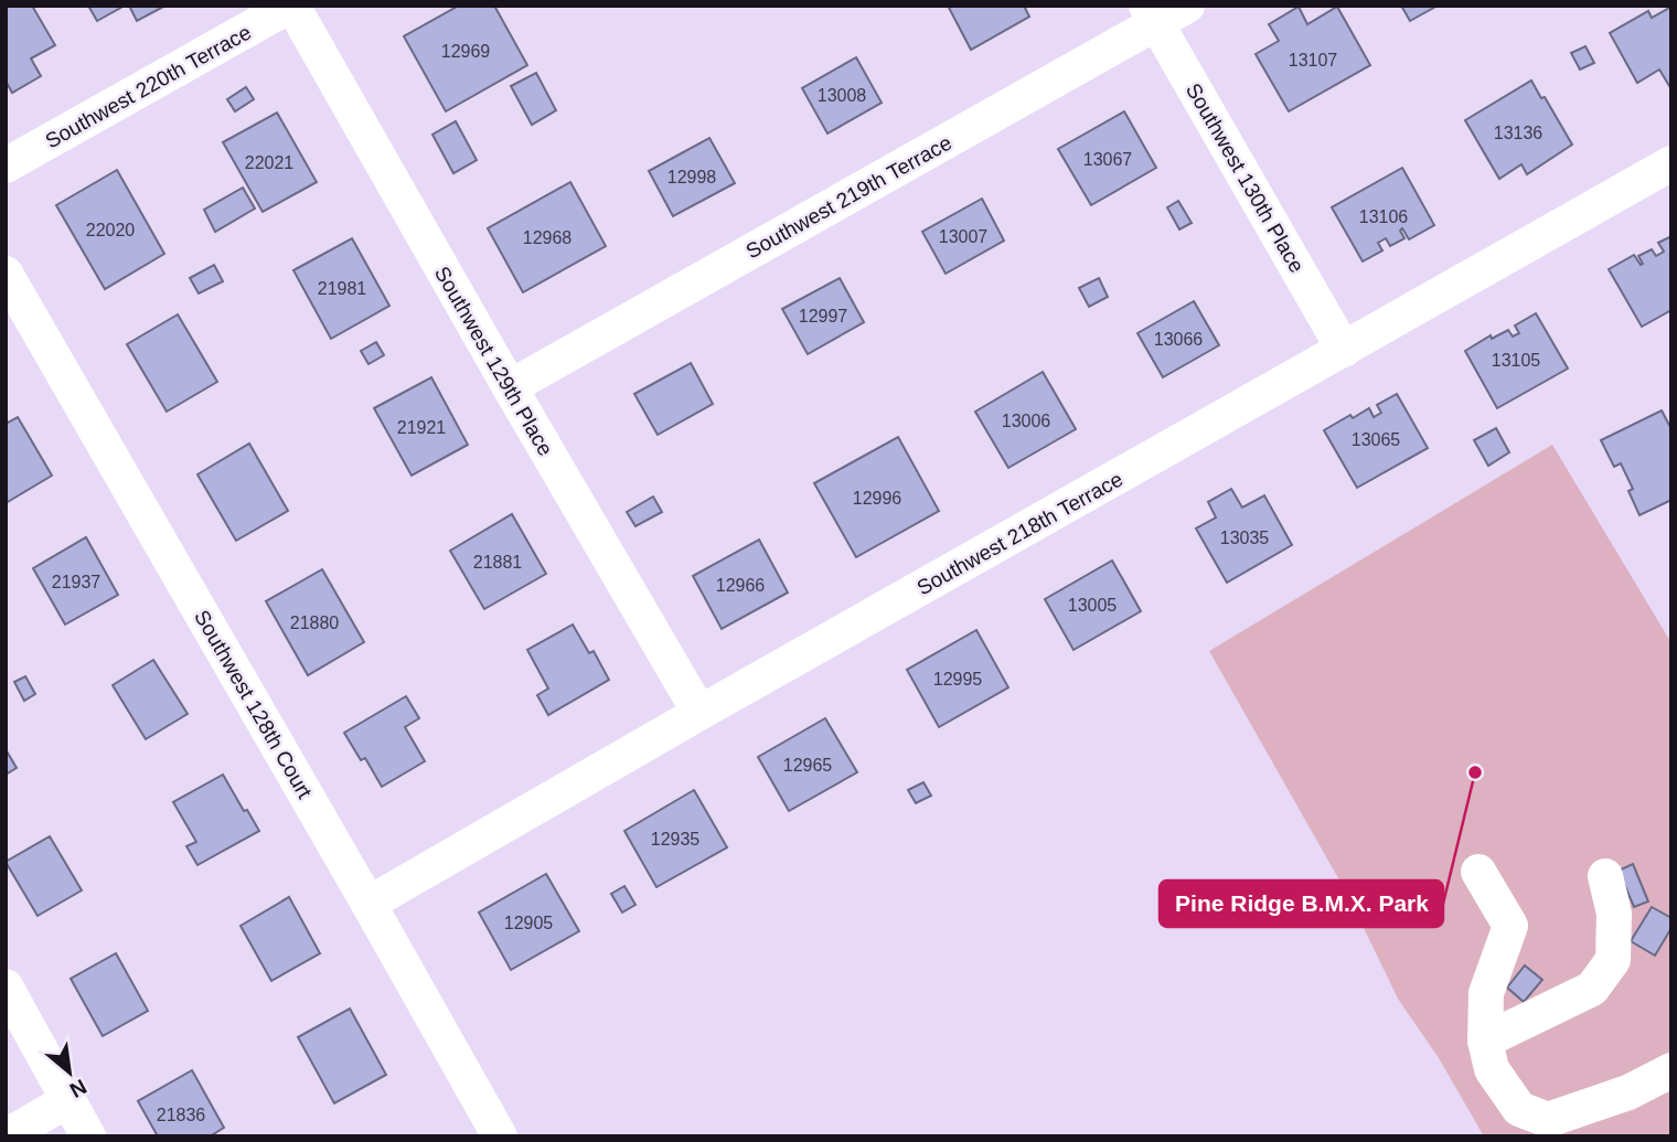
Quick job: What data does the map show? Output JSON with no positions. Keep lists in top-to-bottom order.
{
  "streets": {
    "street": [
      "Southwest 220th Terrace",
      "Southwest 130th Place",
      "Southwest 219th Terrace",
      "Southwest 129th Place",
      "Southwest 218th Terrace",
      "Southwest 128th Court"
    ]
  },
  "crossings": [
    ["Southwest 220th Terrace", "Southwest 129th Place"],
    ["Southwest 130th Place", "Southwest 219th Terrace"],
    ["Southwest 130th Place", "Southwest 218th Terrace"],
    ["Southwest 219th Terrace", "Southwest 129th Place"],
    ["Southwest 129th Place", "Southwest 218th Terrace"],
    ["Southwest 218th Terrace", "Southwest 128th Court"]
  ],
  "places": ["Pine Ridge B.M.X. Park"],
  "house_numbers": [
    "12969",
    "13107",
    "13008",
    "13136",
    "13067",
    "22021",
    "12998",
    "13106",
    "22020",
    "13007",
    "12968",
    "21981",
    "12997",
    "13066",
    "13105",
    "13006",
    "21921",
    "13065",
    "12996",
    "13035",
    "21881",
    "21937",
    "12966",
    "13005",
    "21880",
    "12995",
    "12965",
    "12935",
    "12905",
    "21836"
  ],
  "north": "bottom right"
}
